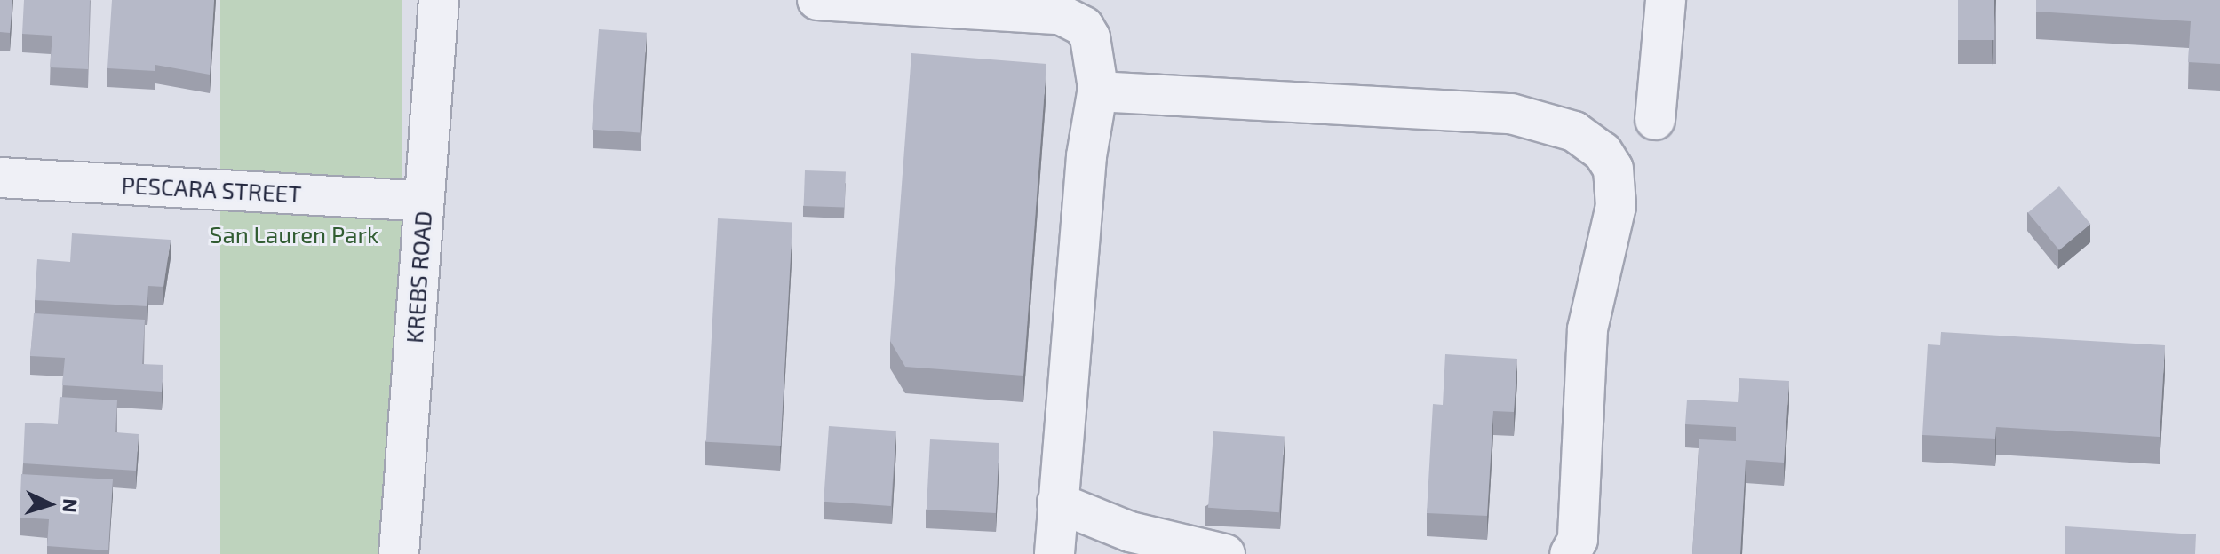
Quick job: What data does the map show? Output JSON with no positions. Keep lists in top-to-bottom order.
{
  "streets": {
    "street": ["PESCARA STREET", "KREBS ROAD"]
  },
  "crossings": [
    ["PESCARA STREET", "KREBS ROAD"]
  ],
  "parks": ["San Lauren Park"],
  "north": "right"
}
